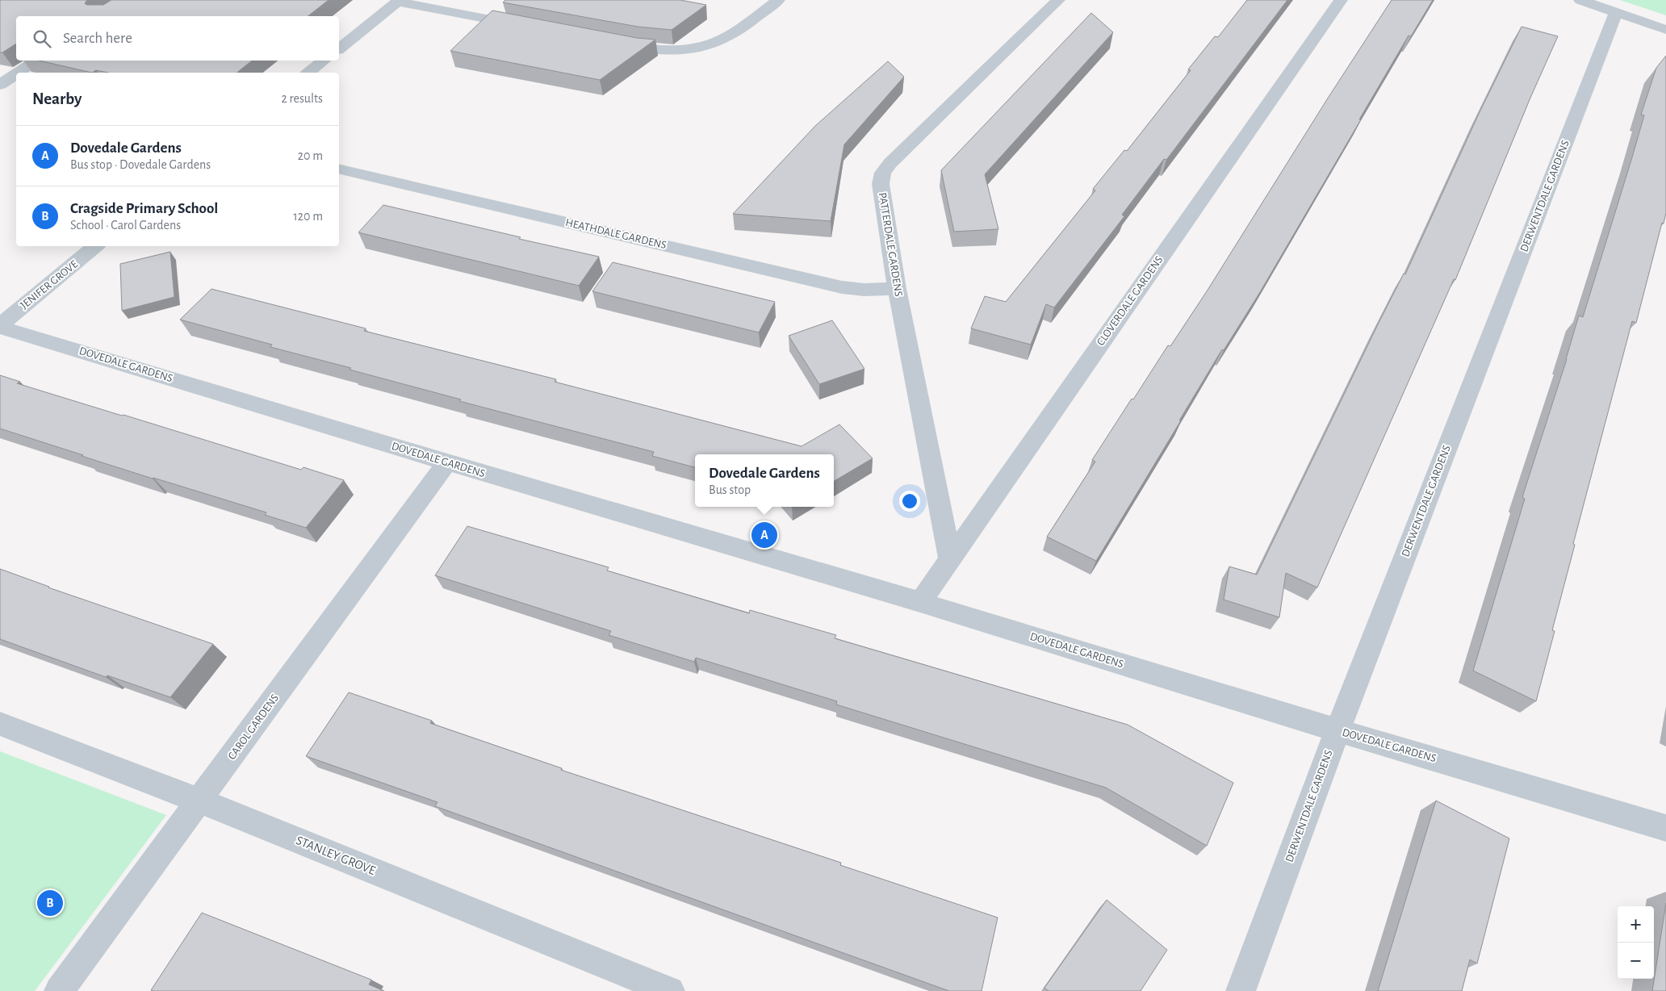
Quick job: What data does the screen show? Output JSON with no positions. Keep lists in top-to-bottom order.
{
  "streets": {
    "street": [
      "DERWENTDALE GARDENS",
      "HEATHDALE GARDENS",
      "PATTERDALE GARDENS",
      "JENIFER GROVE",
      "CLOVERDALE GARDENS",
      "DOVEDALE GARDENS",
      "CAROL GARDENS",
      "STANLEY GROVE"
    ]
  },
  "crossings": [
    ["DERWENTDALE GARDENS", "DOVEDALE GARDENS"],
    ["HEATHDALE GARDENS", "PATTERDALE GARDENS"],
    ["PATTERDALE GARDENS", "CLOVERDALE GARDENS"],
    ["JENIFER GROVE", "DOVEDALE GARDENS"],
    ["CLOVERDALE GARDENS", "DOVEDALE GARDENS"],
    ["DOVEDALE GARDENS", "CAROL GARDENS"],
    ["CAROL GARDENS", "STANLEY GROVE"]
  ],
  "page": {
    "search": "Search here",
    "heading": ["Nearby", "2 results"],
    "list": [
      {
        "mark": "A",
        "name": "Dovedale Gardens",
        "note": "Bus stop · Dovedale Gardens",
        "value": "20 m"
      },
      {
        "mark": "B",
        "name": "Cragside Primary School",
        "note": "School · Carol Gardens",
        "value": "120 m"
      }
    ],
    "popup": ["Dovedale Gardens", "Bus stop"],
    "pins": ["A", "B"],
    "map_buttons": ["+", "−"]
  }
}
